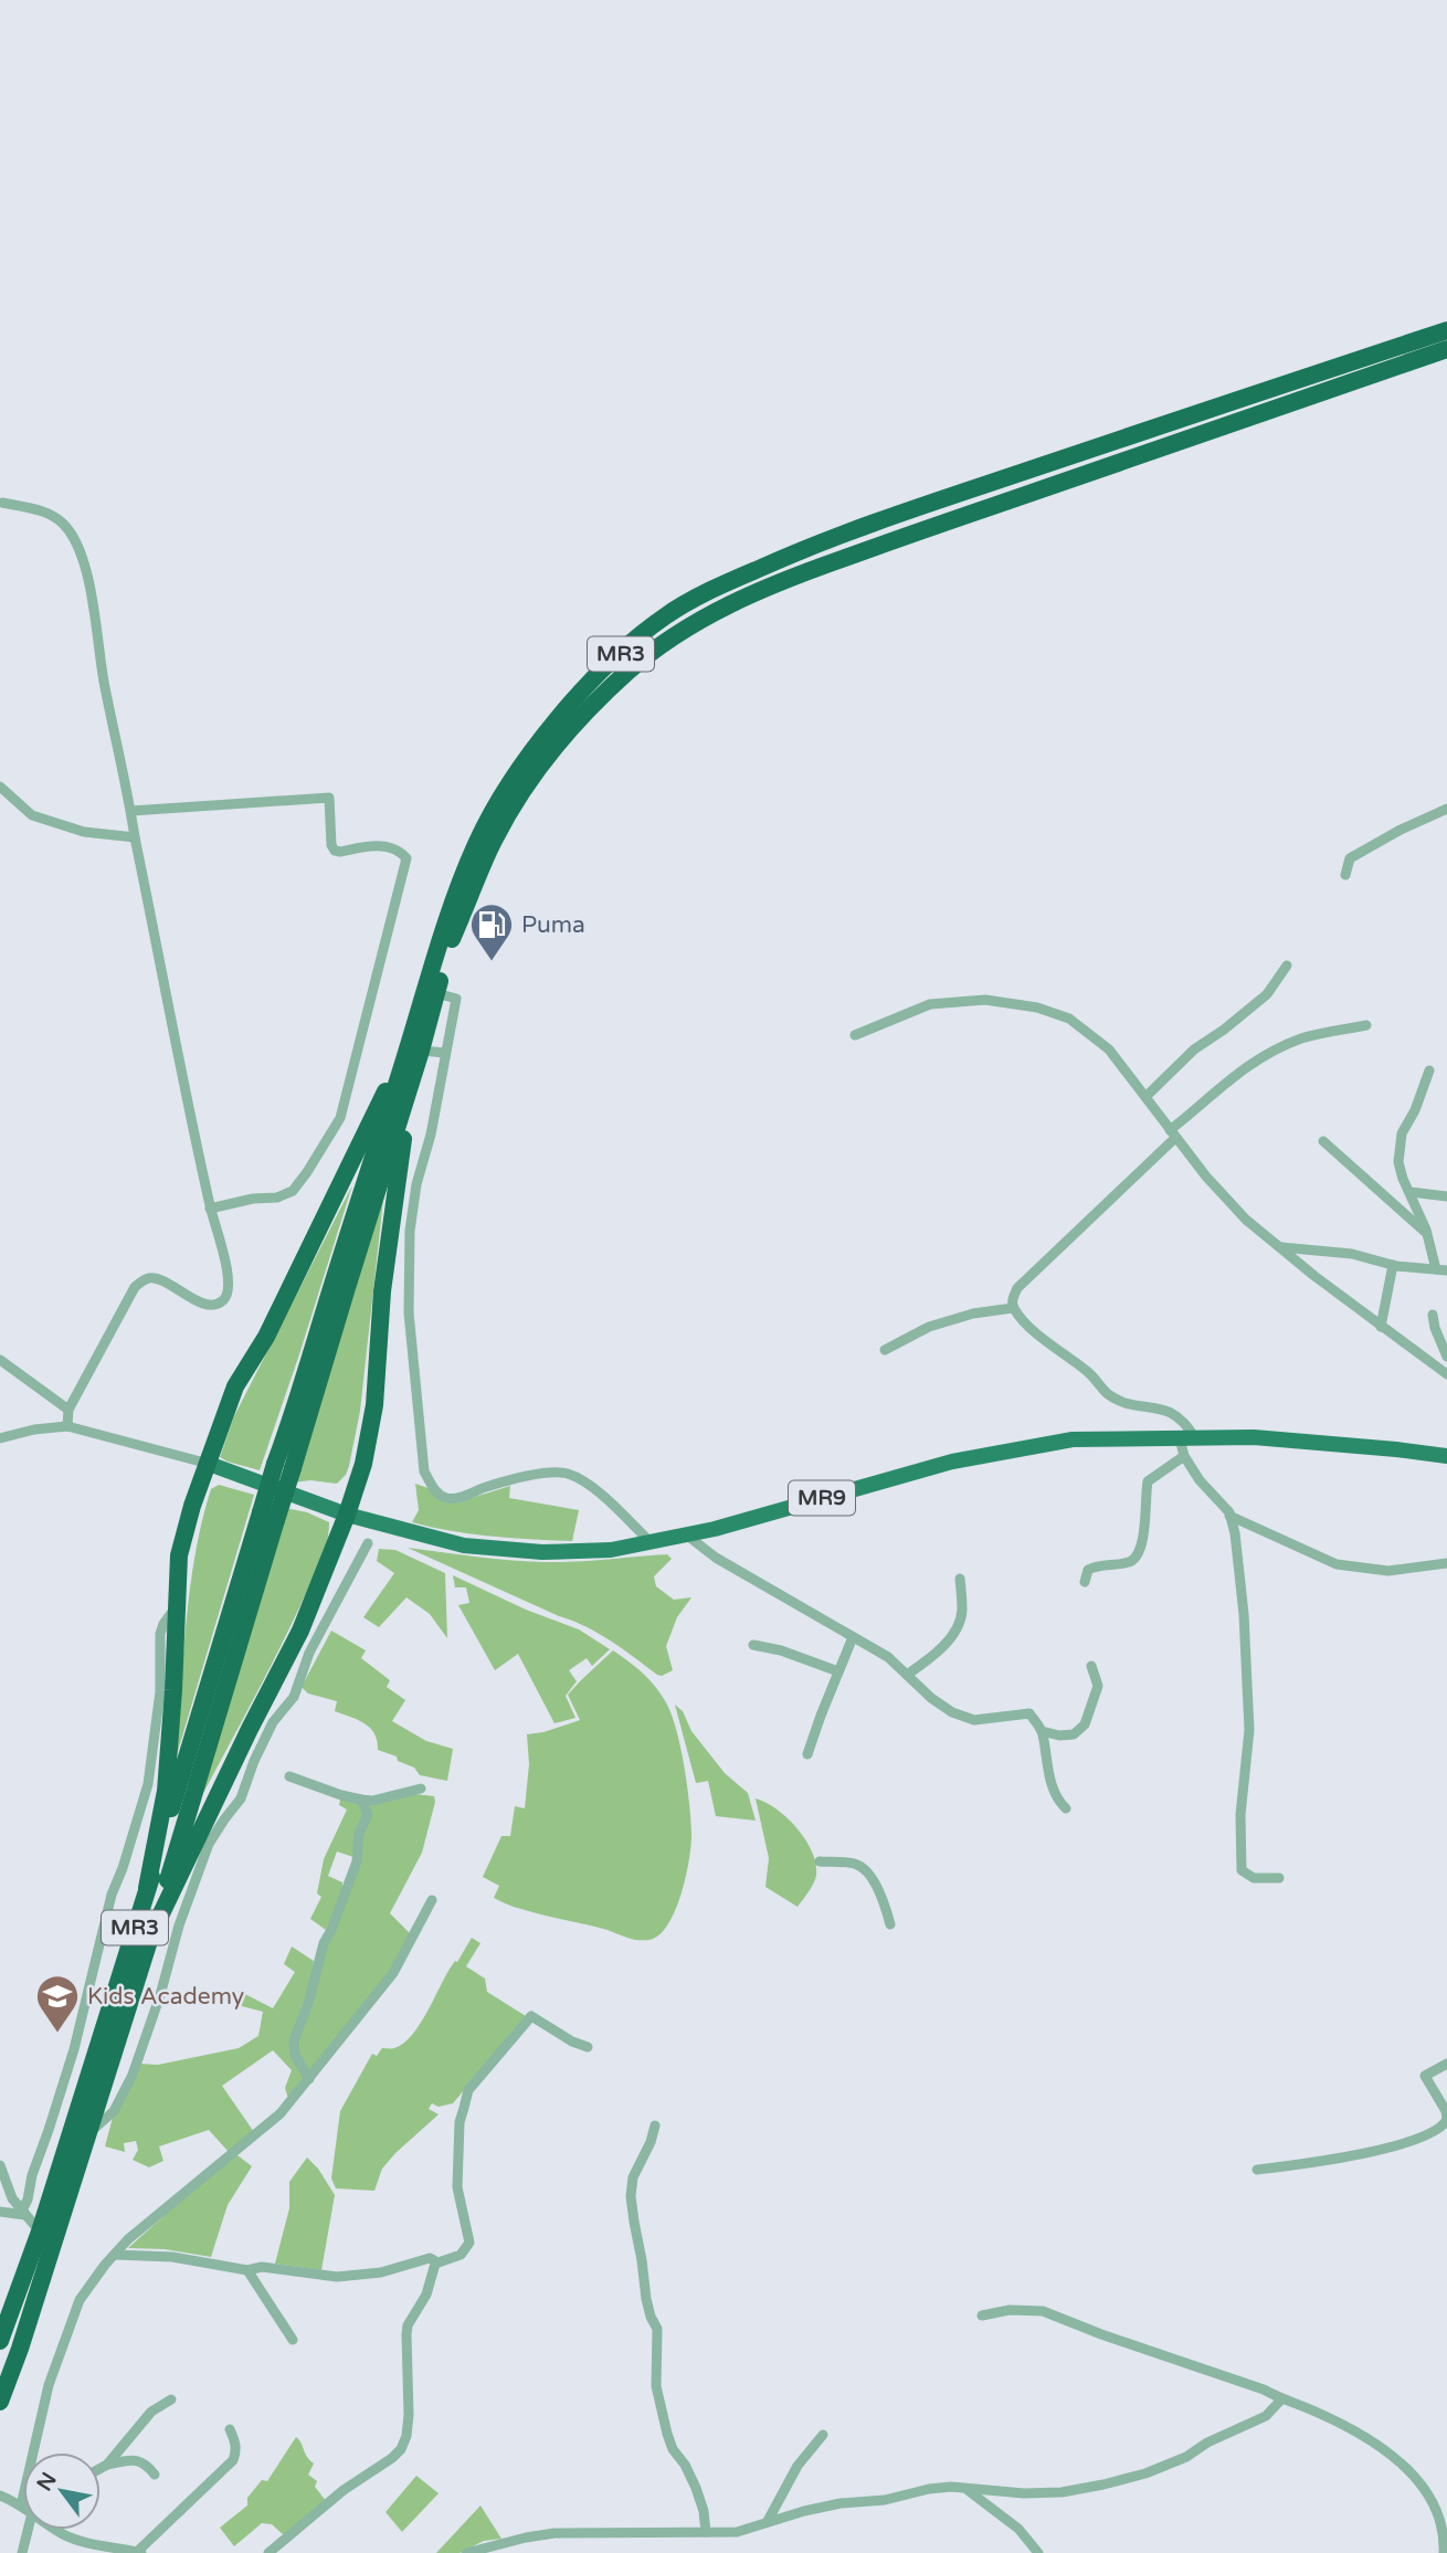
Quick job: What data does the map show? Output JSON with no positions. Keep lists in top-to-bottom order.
{
  "streets": {
    "highway": ["MR3"],
    "main road": ["MR9"]
  },
  "places": {
    "fuel station": ["Puma"],
    "school or university": ["Kids Academy"]
  },
  "north": "top left"
}
